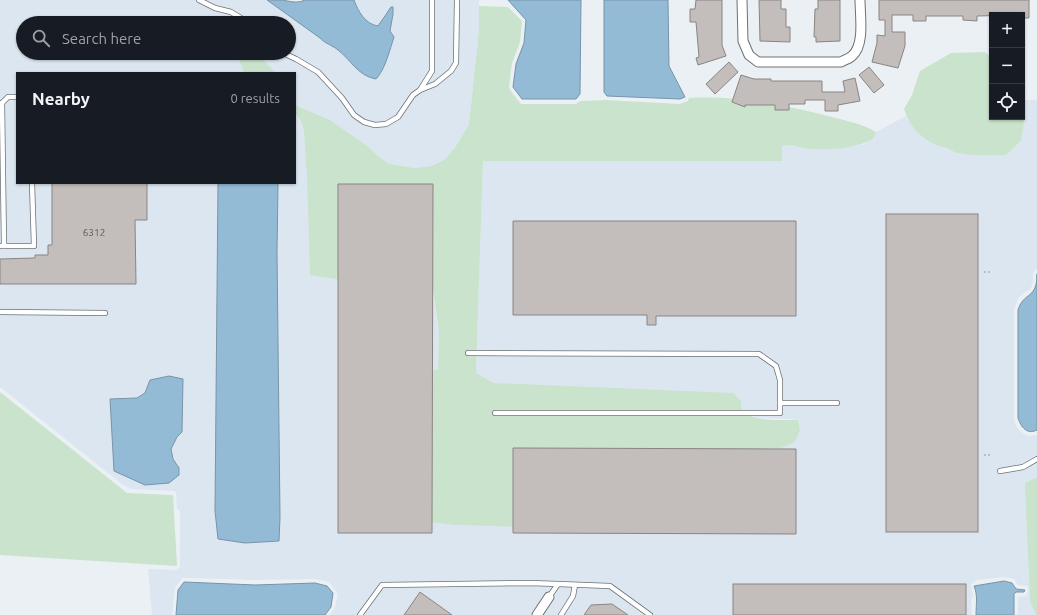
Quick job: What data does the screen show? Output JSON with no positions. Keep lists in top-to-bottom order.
{
  "house_numbers": ["6312"],
  "page": {
    "map_buttons": ["+", "−"],
    "search": "Search here",
    "heading": ["Nearby", "0 results"]
  }
}
